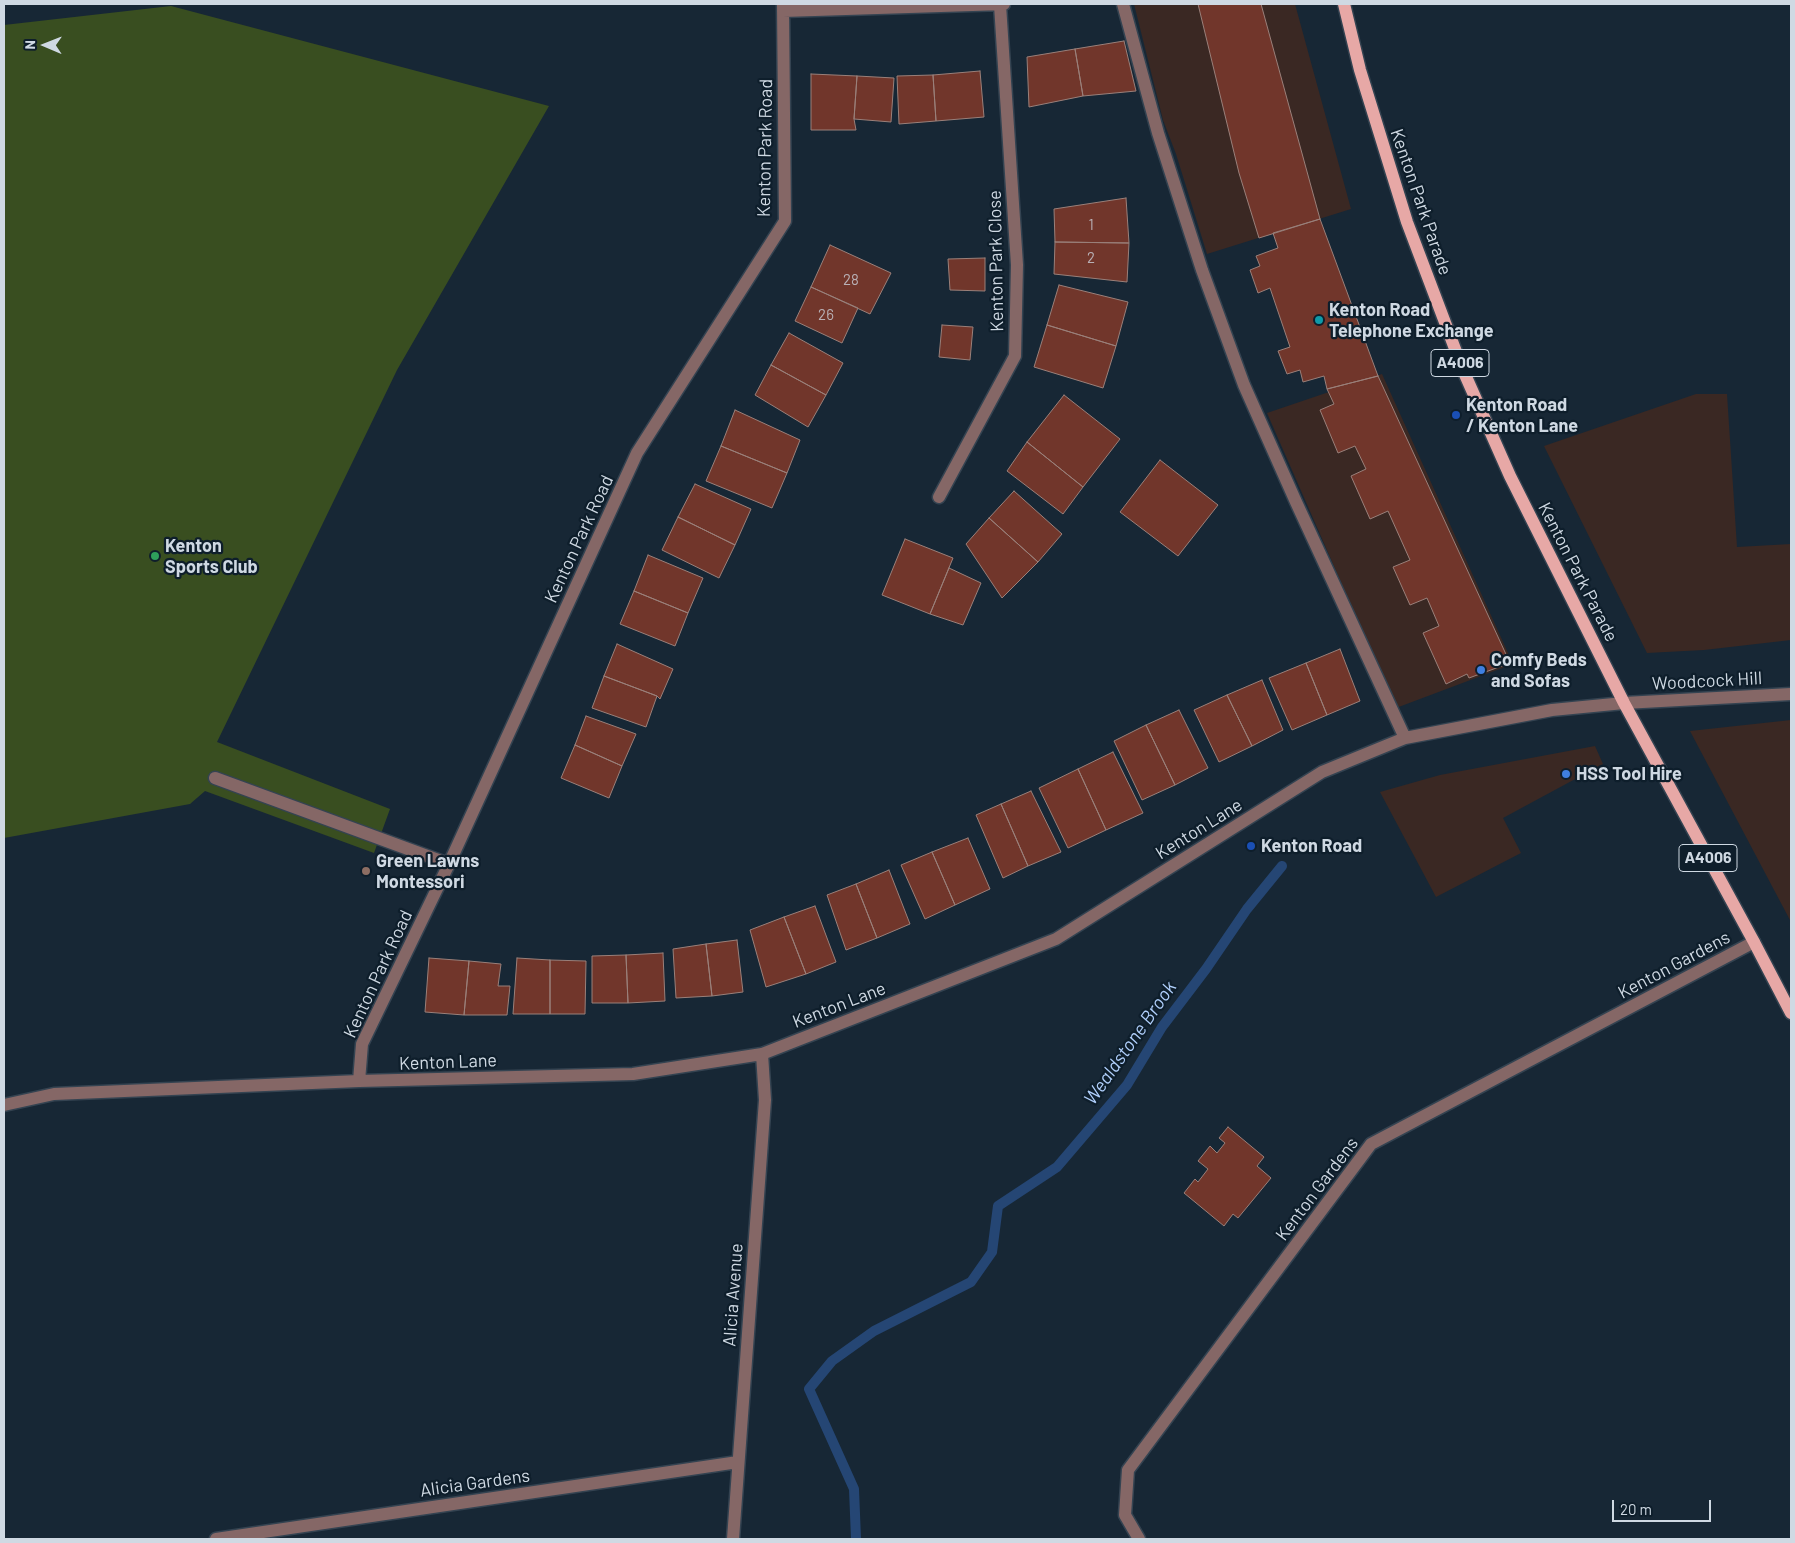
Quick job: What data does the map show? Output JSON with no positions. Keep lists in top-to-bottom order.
{
  "streets": {
    "main road": ["Kenton Park Parade", "A4006"],
    "street": [
      "Kenton Park Road",
      "Kenton Park Close",
      "Woodcock Hill",
      "Kenton Lane",
      "Kenton Gardens",
      "Alicia Avenue",
      "Alicia Gardens"
    ]
  },
  "crossings": [
    ["Kenton Park Road", "Kenton Lane"],
    ["Kenton Park Parade", "A4006"],
    ["Kenton Park Parade", "Woodcock Hill"],
    ["Kenton Park Parade", "Kenton Lane"],
    ["A4006", "Woodcock Hill"],
    ["A4006", "Kenton Lane"],
    ["A4006", "Kenton Gardens"],
    ["Woodcock Hill", "Kenton Lane"],
    ["Kenton Lane", "Alicia Avenue"],
    ["Alicia Avenue", "Alicia Gardens"]
  ],
  "water": ["Wealdstone Brook"],
  "places": [
    "Kenton Road Telephone Exchange",
    "Kenton Road / Kenton Lane",
    "Kenton Sports Club",
    "Comfy Beds and Sofas",
    "HSS Tool Hire",
    "Kenton Road",
    "Green Lawns Montessori"
  ],
  "house_numbers": [
    "1",
    "2",
    "28",
    "26"
  ],
  "scale_bar": "20 m",
  "north": "left"
}
